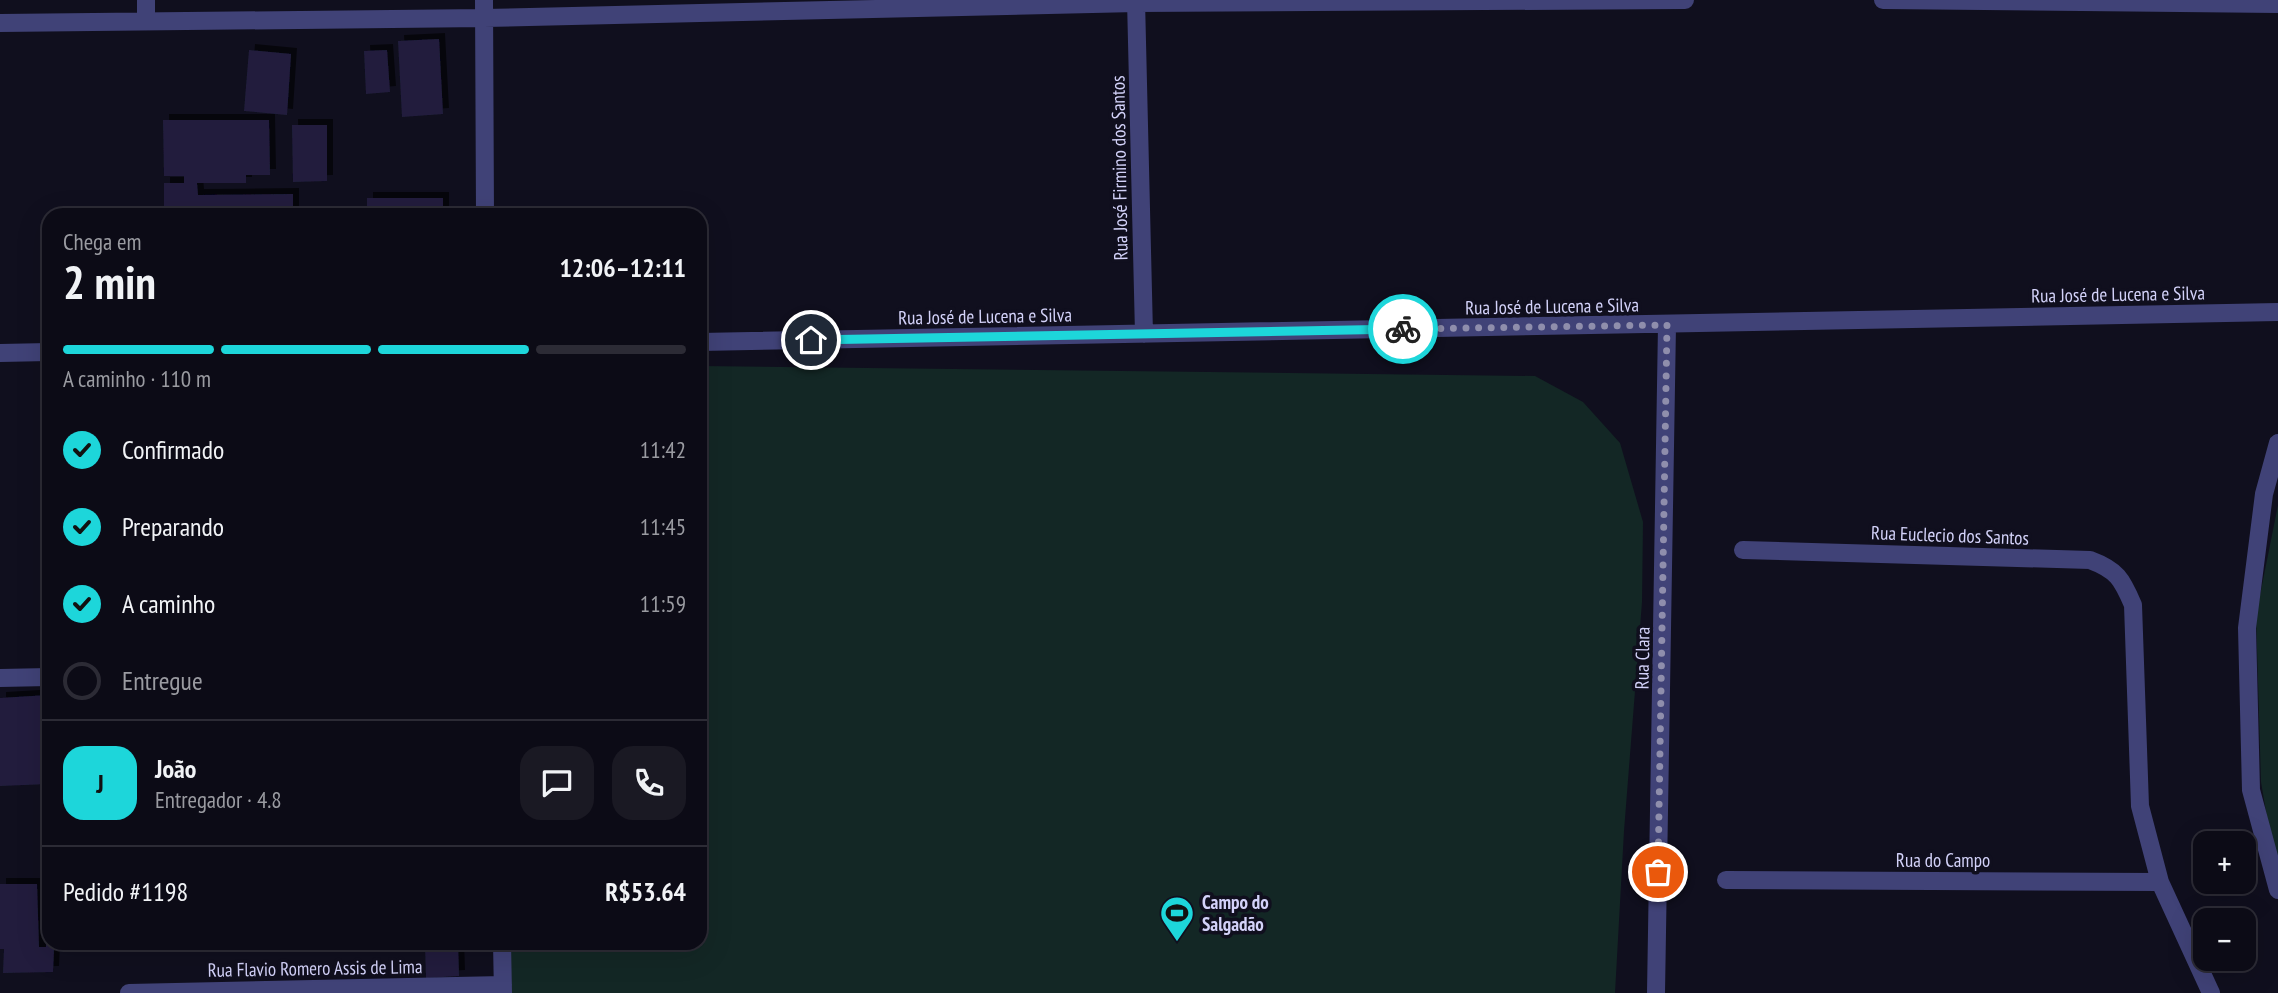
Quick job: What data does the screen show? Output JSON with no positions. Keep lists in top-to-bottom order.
{
  "streets": {
    "street": [
      "Rua José Firmino dos Santos",
      "Rua José de Lucena e Silva",
      "Rua Euclecio dos Santos",
      "Rua Clara",
      "Rua do Campo",
      "Rua Flavio Romero Assis de Lima"
    ]
  },
  "crossings": [
    ["Rua José Firmino dos Santos", "Rua José de Lucena e Silva"],
    ["Rua José de Lucena e Silva", "Rua Clara"],
    ["Rua Euclecio dos Santos", "Rua do Campo"]
  ],
  "places": {
    "sports": ["Campo do Salgadão"]
  },
  "page": {
    "heading": ["2 min", "Chega em", "12:06–12:11"],
    "panel": [
      "João",
      "Entregador · 4.8",
      "Pedido #1198",
      "R$53.64"
    ],
    "bar": "A caminho · 110 m",
    "list": [
      ["Confirmado", "11:42"],
      ["Preparando", "11:45"],
      ["A caminho", "11:59"],
      "Entregue"
    ],
    "round": "J",
    "map_buttons": ["+", "−"]
  }
}
